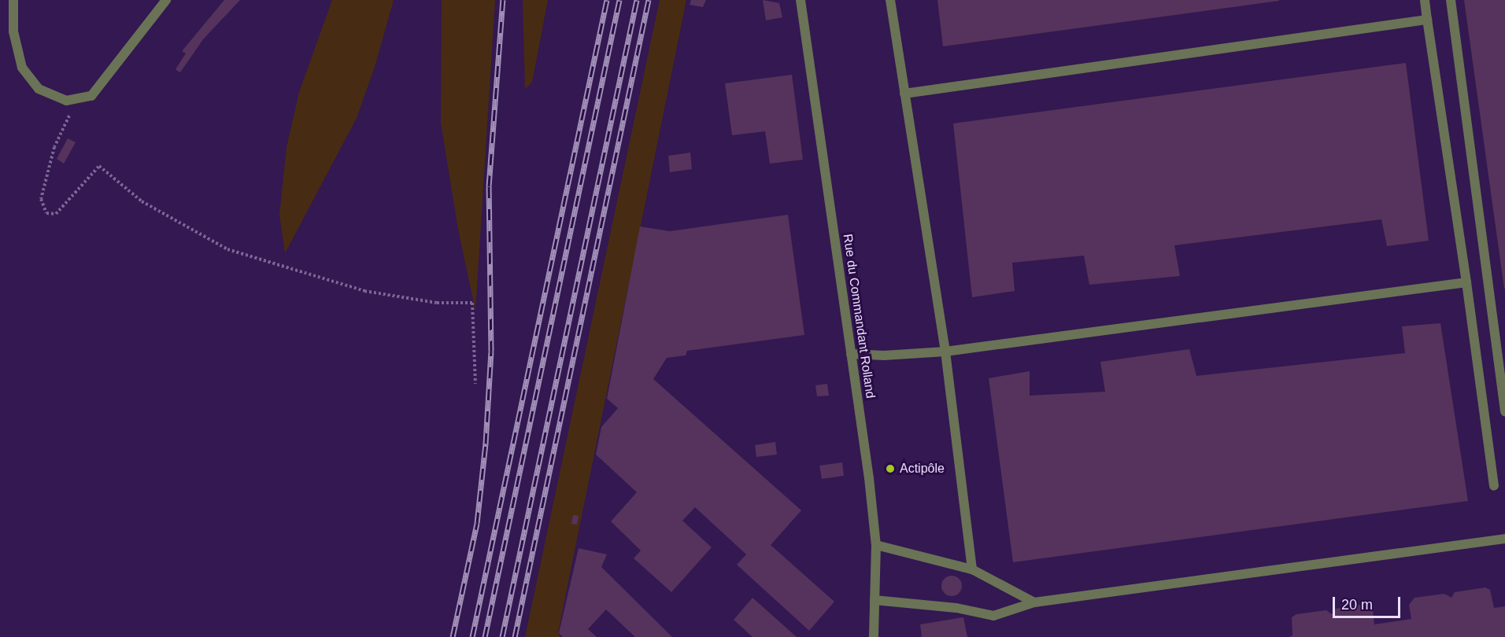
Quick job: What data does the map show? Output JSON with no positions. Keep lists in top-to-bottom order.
{
  "streets": {
    "street": ["Rue du Commandant Rolland"]
  },
  "places": ["Actipôle"],
  "scale_bar": "20 m"
}
